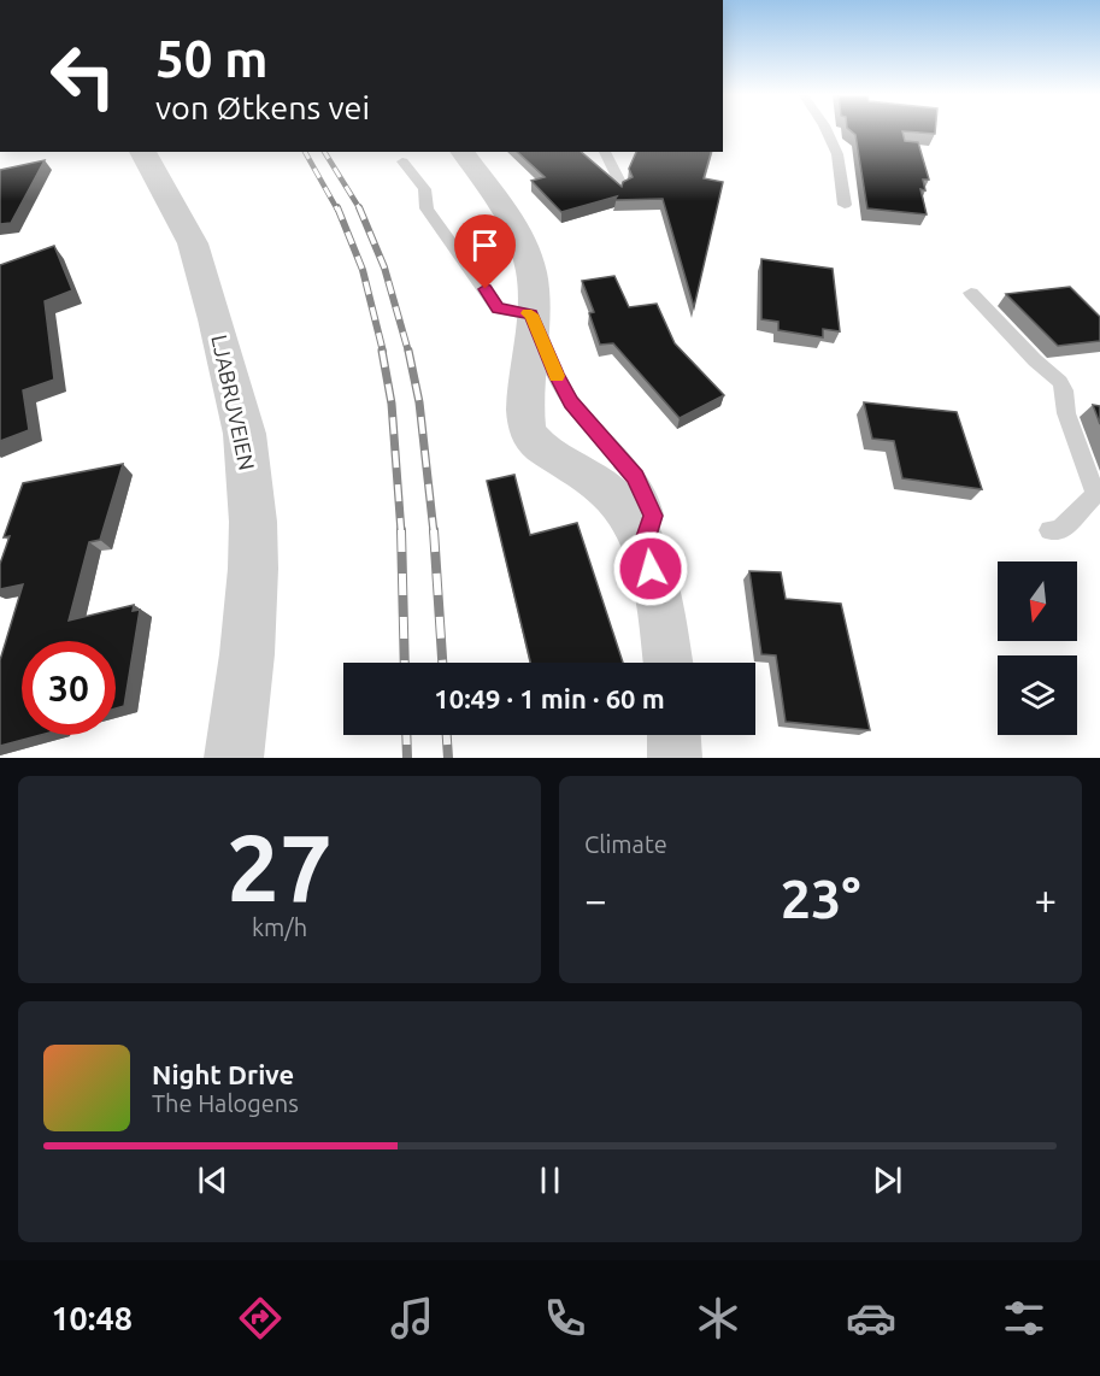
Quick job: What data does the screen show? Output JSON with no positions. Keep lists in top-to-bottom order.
{
  "streets": {
    "street": ["LJABRUVEIEN"]
  },
  "north": "bottom",
  "page": {
    "turn": ["50 m", "von Øtkens vei"],
    "limit": "30",
    "trip": "10:49 · 1 min · 60 m",
    "tile": [
      ["27", "km/h"],
      "Climate"
    ],
    "heat": ["−", "23°", "+"],
    "song": ["Night Drive", "The Halogens"],
    "tabs": "10:48"
  }
}
